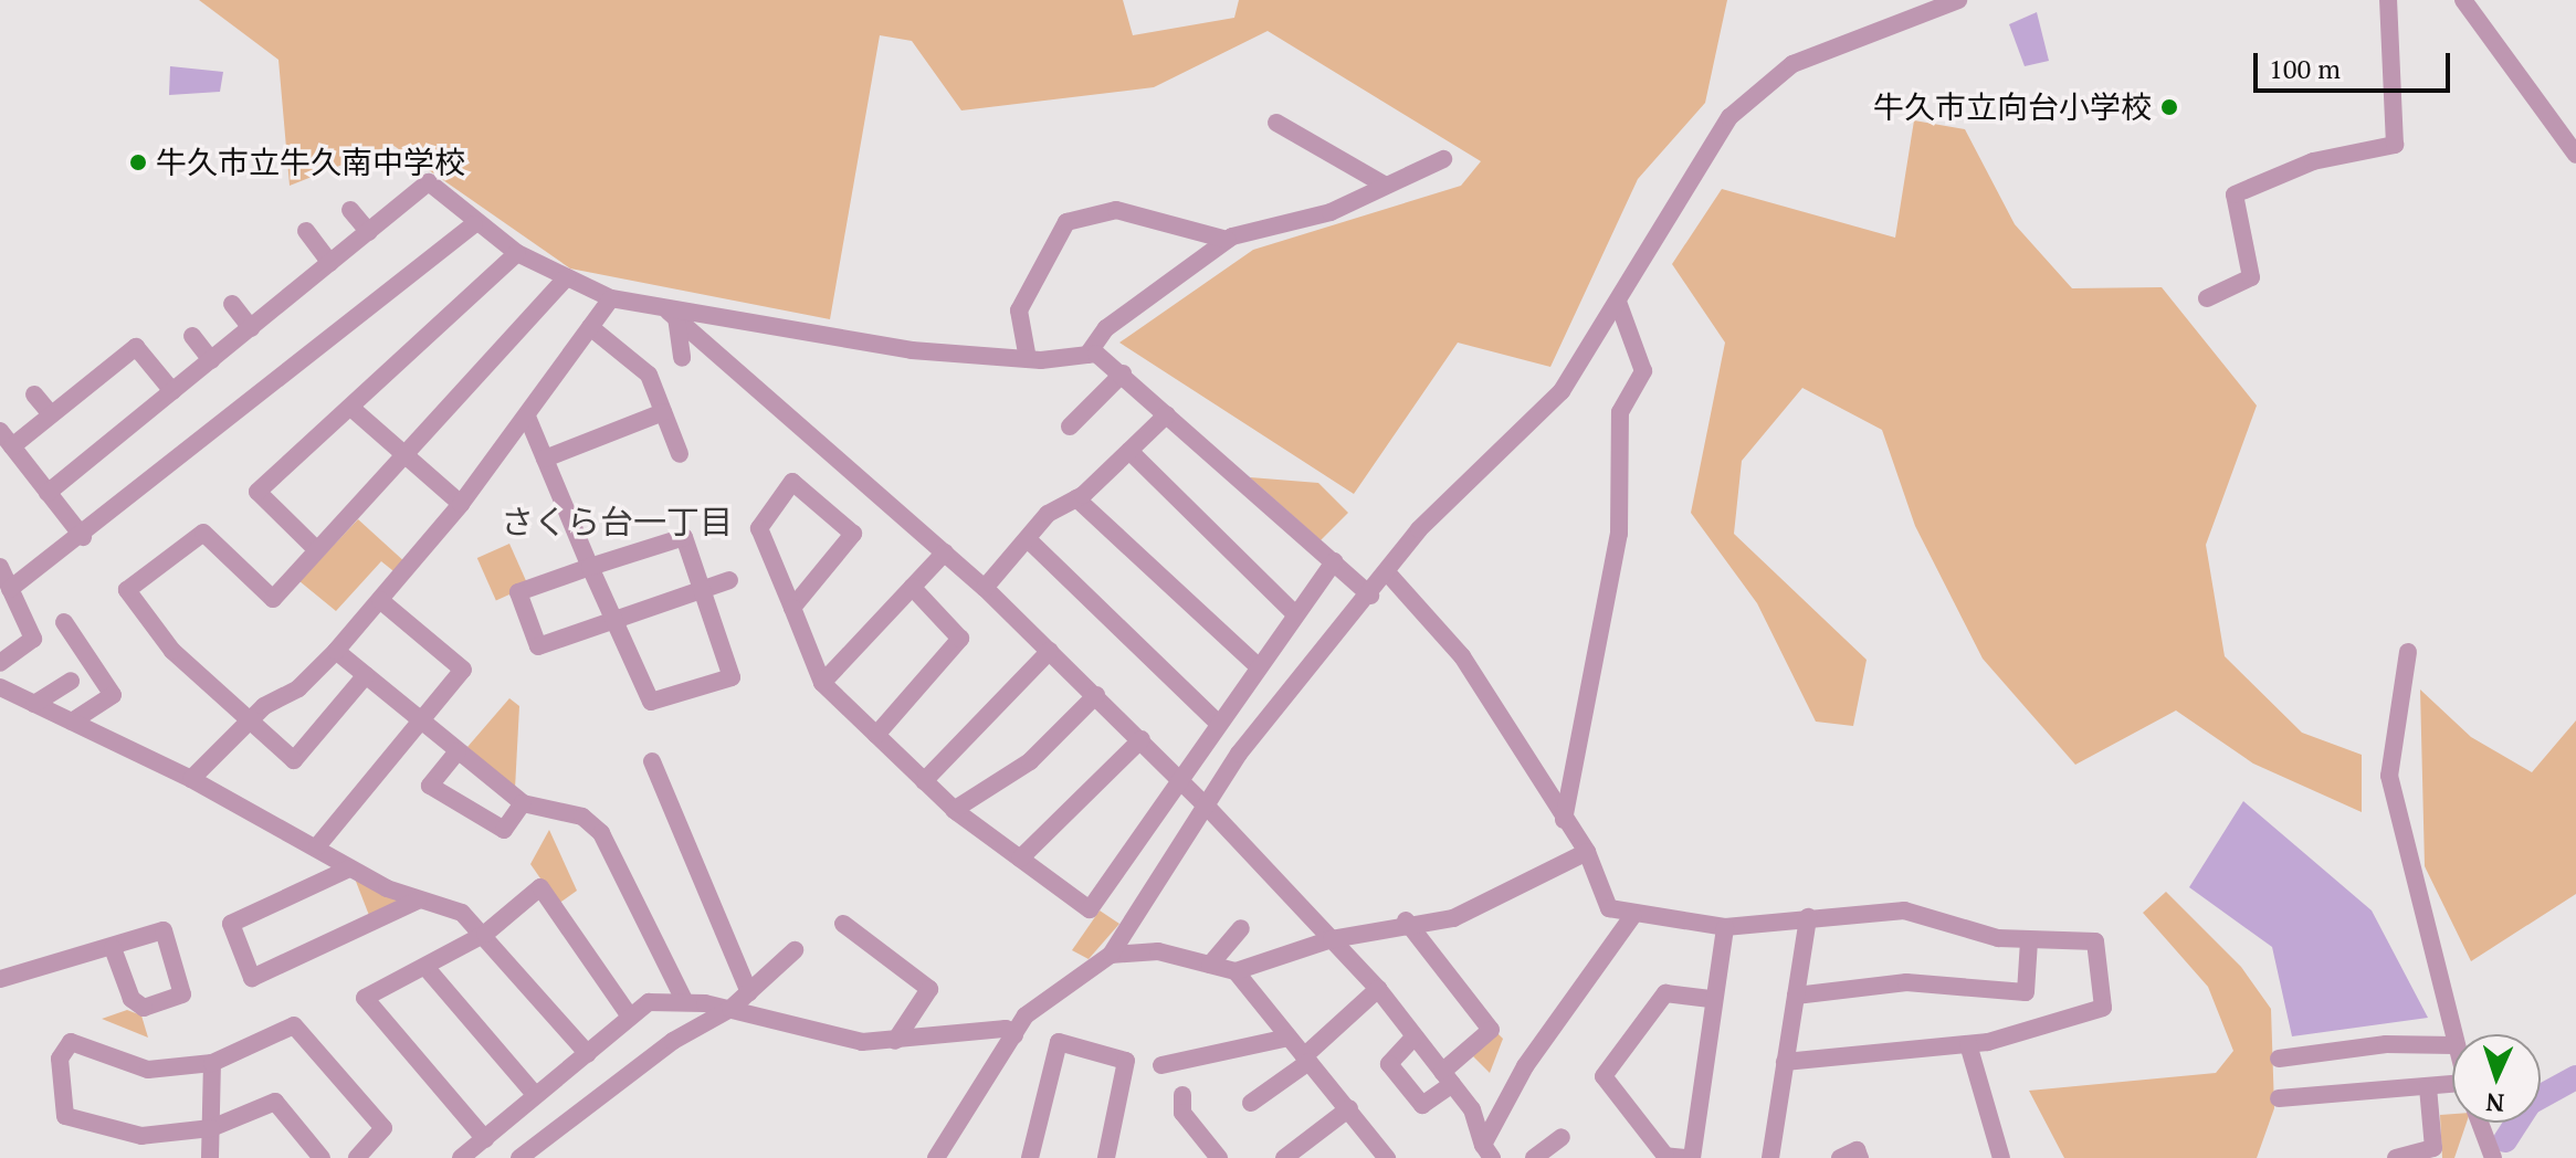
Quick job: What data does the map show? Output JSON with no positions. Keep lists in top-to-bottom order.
{
  "districts": ["さくら台一丁目"],
  "places": ["牛久市立向台小学校", "牛久市立牛久南中学校"],
  "scale_bar": "100 m",
  "north": "bottom"
}
